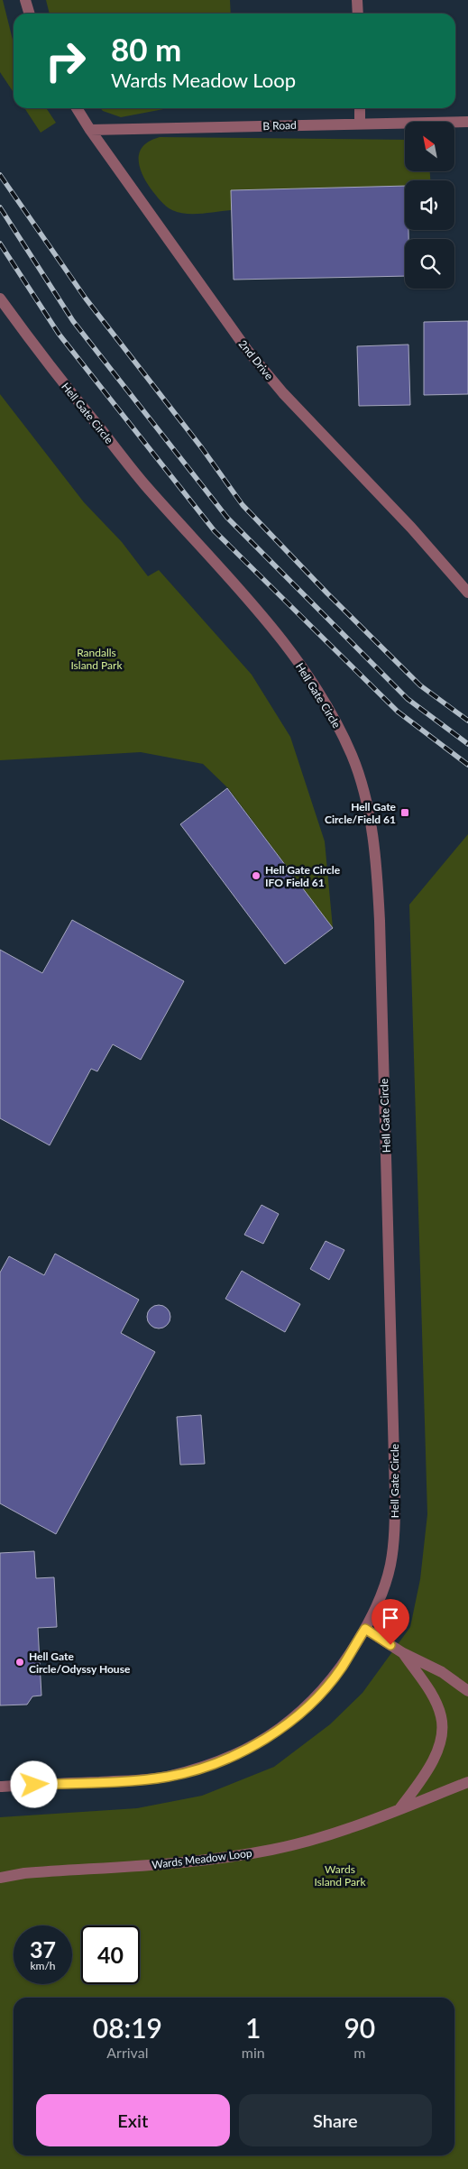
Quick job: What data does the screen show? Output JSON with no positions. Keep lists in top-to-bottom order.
{
  "streets": {
    "street": [
      "B Road",
      "2nd Drive",
      "Hell Gate Circle",
      "Wards Meadow Loop"
    ]
  },
  "crossings": [
    ["B Road", "2nd Drive"]
  ],
  "parks": ["Randalls Island Park", "Wards Island Park"],
  "places": {
    "transit": ["Hell Gate Circle/Field 61"],
    "other": ["Hell Gate Circle IFO Field 61", "Hell Gate Circle/Odyssy House"]
  },
  "north": "top left",
  "page": {
    "turn": ["80 m", "Wards Meadow Loop"],
    "speed": "37 km/h",
    "limit": "40",
    "eta": [
      "08:19",
      "Arrival",
      "1",
      "min",
      "90",
      "m"
    ],
    "buttons": ["Exit", "Share"]
  }
}
